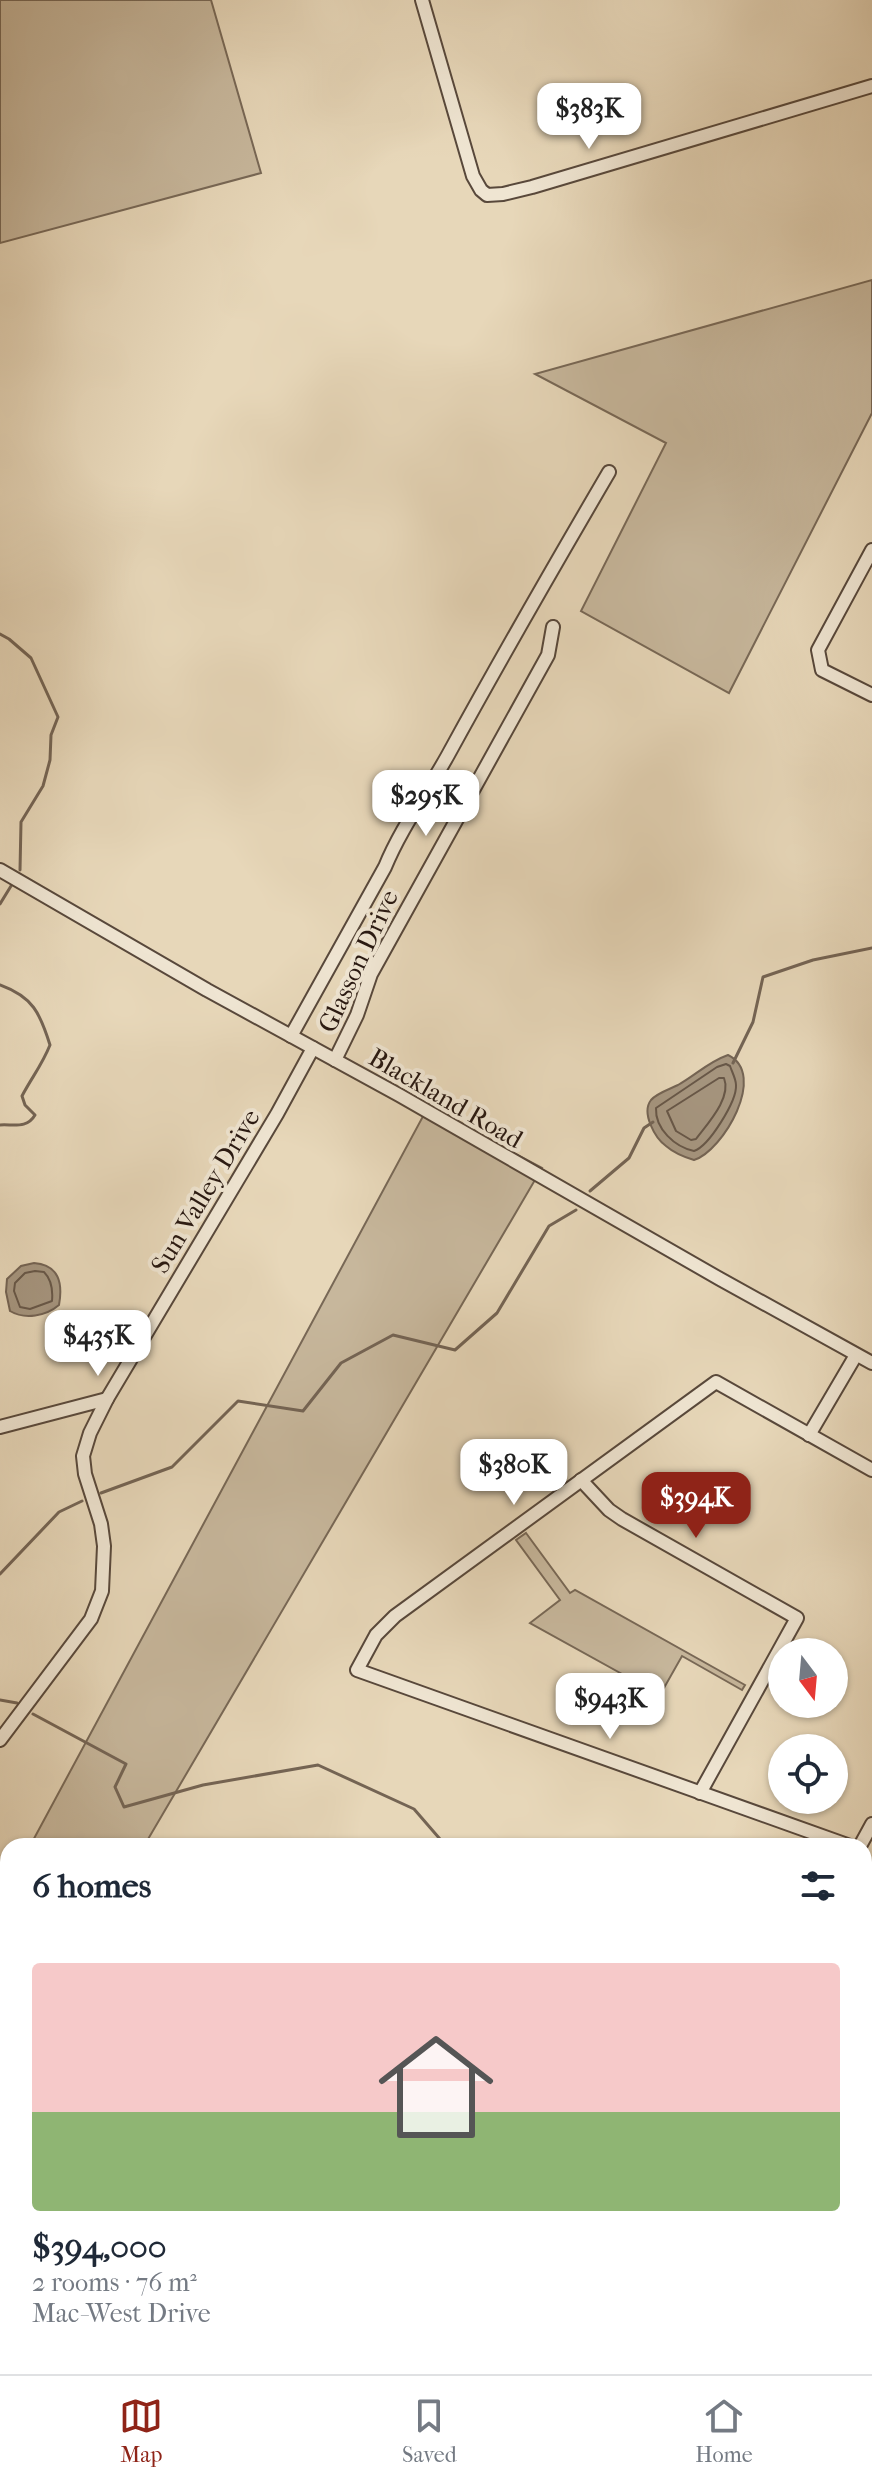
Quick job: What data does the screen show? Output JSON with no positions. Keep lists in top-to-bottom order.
{
  "streets": {
    "street": ["Glasson Drive", "Blackland Road", "Sun Valley Drive"]
  },
  "crossings": [
    ["Glasson Drive", "Blackland Road"],
    ["Blackland Road", "Sun Valley Drive"]
  ],
  "north": "bottom",
  "page": {
    "price": [
      "$383K",
      "$295K",
      "$435K",
      "$380K",
      "$394K",
      "$943K"
    ],
    "heading": "6 homes",
    "list": [
      {
        "name": "$394,000",
        "note": "2 rooms · 76 m² · Mac-West Drive"
      }
    ],
    "tabs": ["Map", "Saved", "Home"]
  }
}
